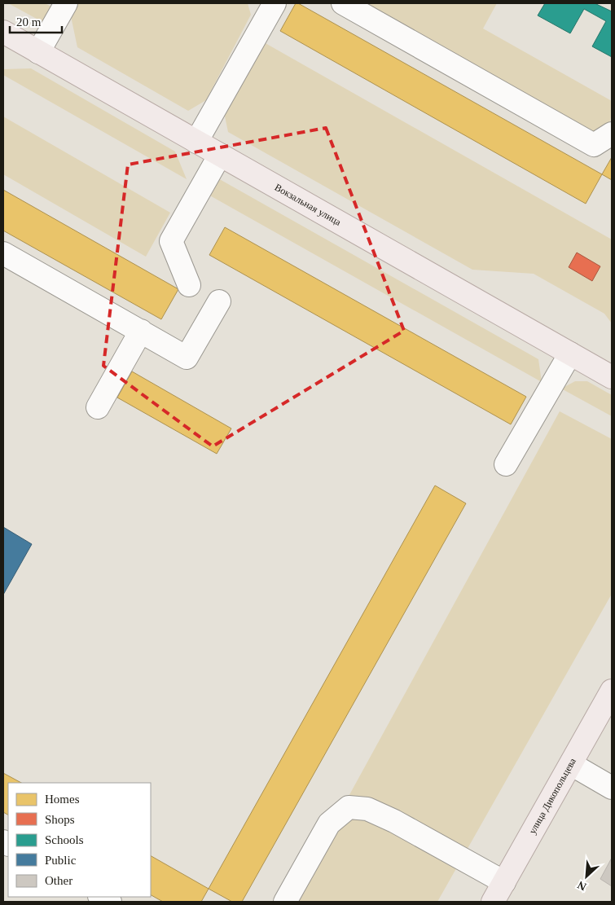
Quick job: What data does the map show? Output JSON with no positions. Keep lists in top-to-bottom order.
{
  "streets": {
    "main road": ["Вокзальная улица", "улица Дикопольцева"]
  },
  "legend": [
    "Homes",
    "Shops",
    "Schools",
    "Public",
    "Other"
  ],
  "scale_bar": "20 m",
  "north": "bottom left"
}
